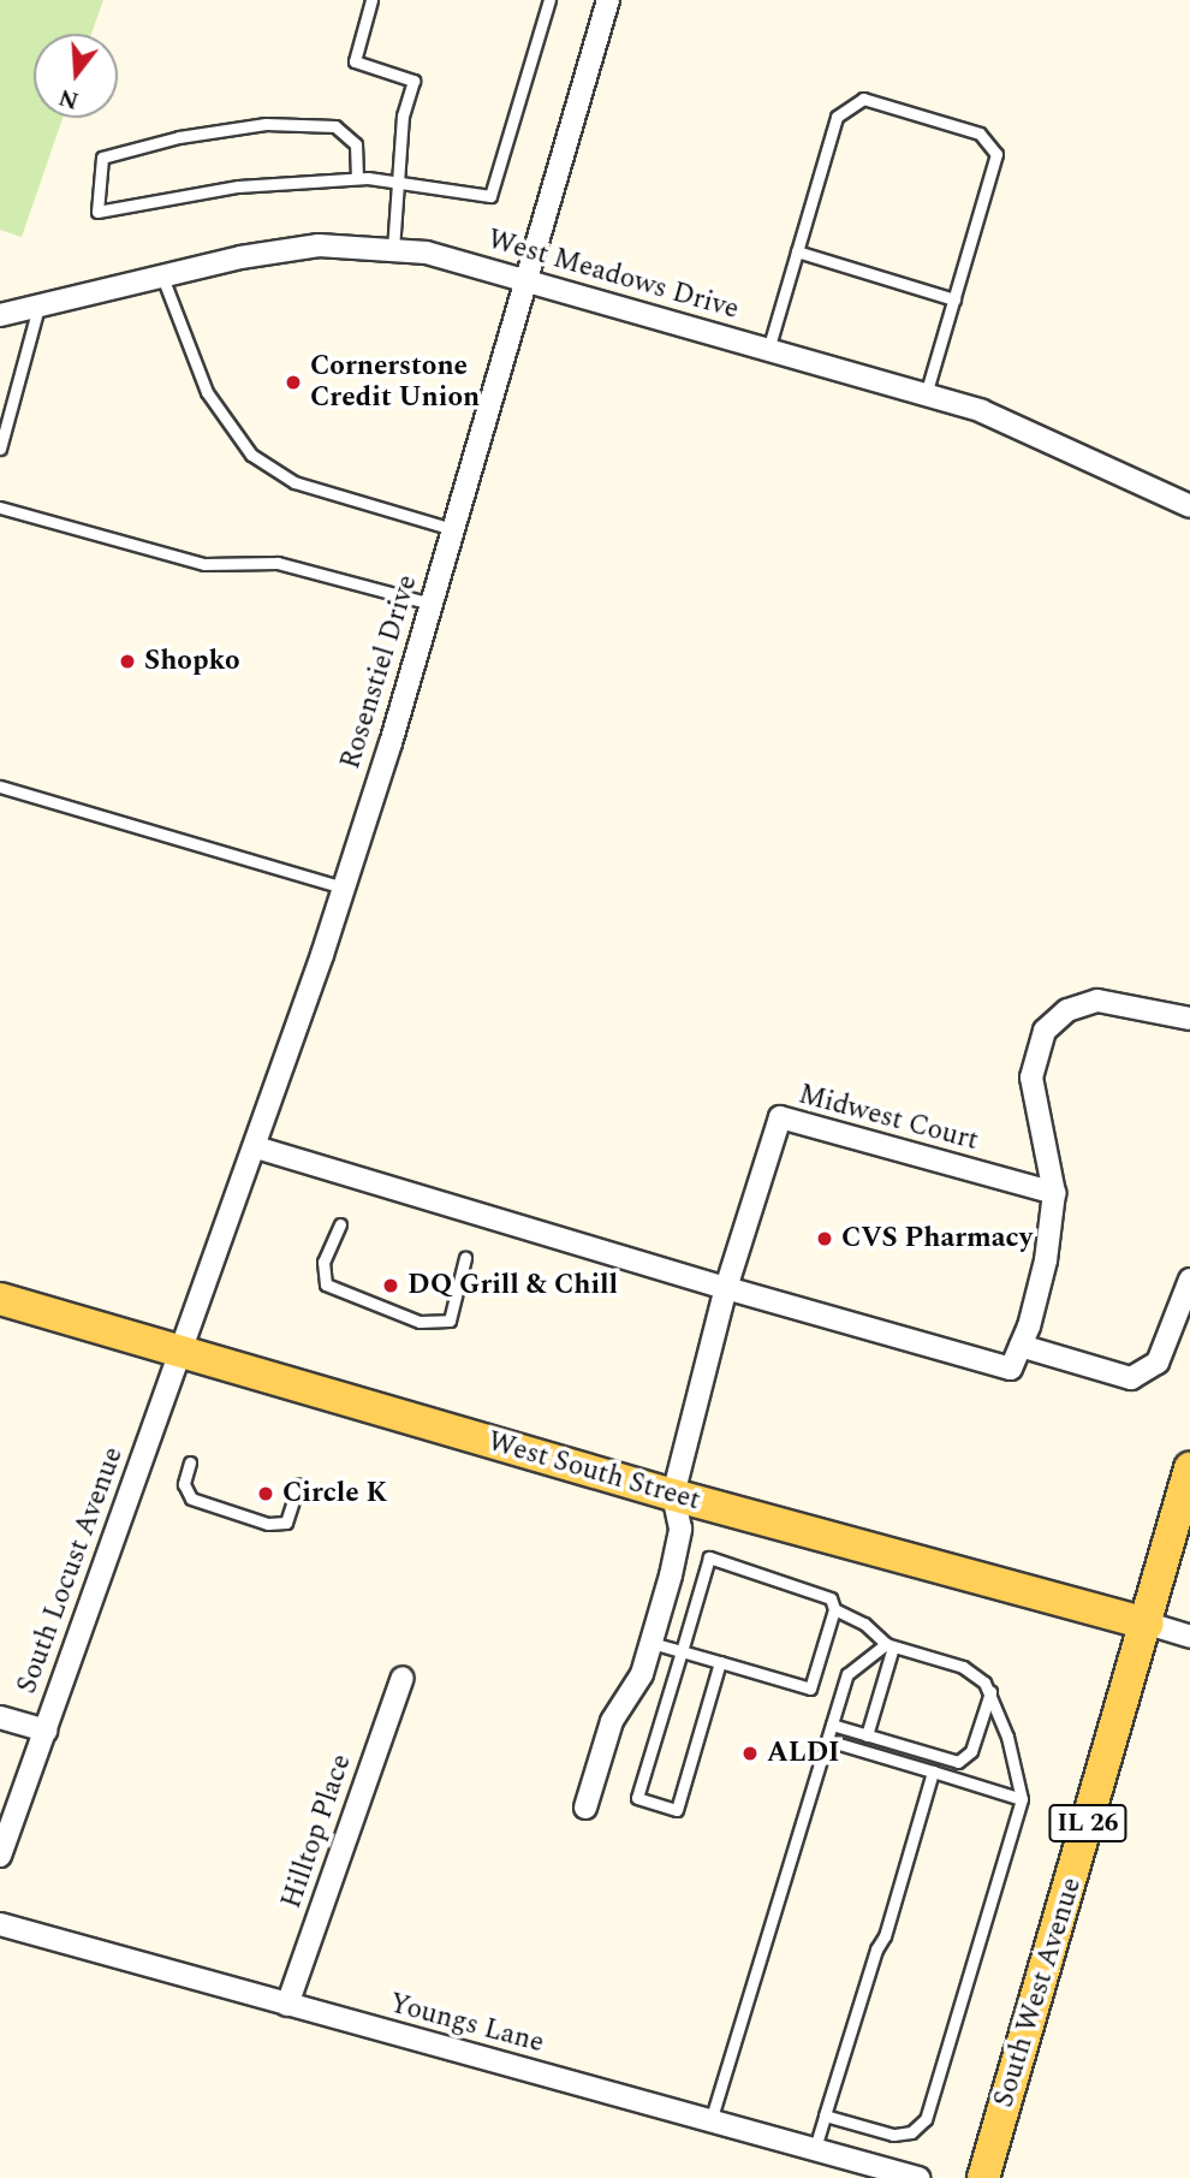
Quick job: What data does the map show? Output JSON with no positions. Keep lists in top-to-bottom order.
{
  "streets": {
    "main road": ["West South Street", "IL 26", "South West Avenue"],
    "street": [
      "West Meadows Drive",
      "Rosenstiel Drive",
      "Midwest Court",
      "South Locust Avenue",
      "Hilltop Place",
      "Youngs Lane"
    ]
  },
  "crossings": [
    ["West Meadows Drive", "Rosenstiel Drive"],
    ["Rosenstiel Drive", "West South Street"],
    ["Rosenstiel Drive", "South Locust Avenue"],
    ["Midwest Court", "West South Street"],
    ["West South Street", "South Locust Avenue"],
    ["West South Street", "South West Avenue"],
    ["Hilltop Place", "Youngs Lane"]
  ],
  "places": [
    "Cornerstone Credit Union",
    "Shopko",
    "CVS Pharmacy",
    "DQ Grill & Chill",
    "Circle K",
    "ALDI"
  ],
  "north": "bottom"
}
